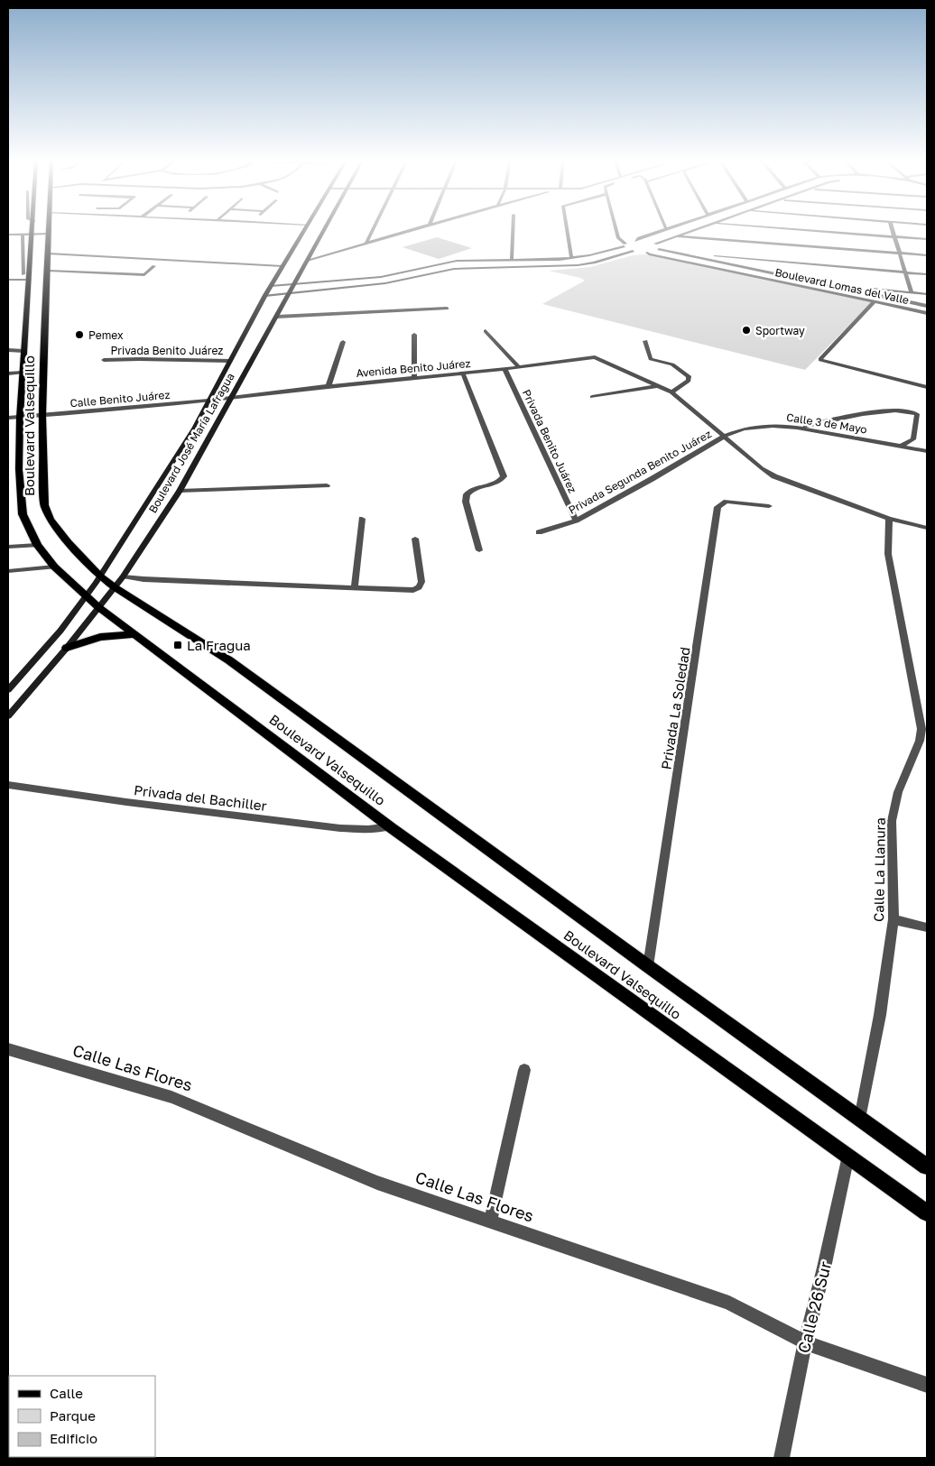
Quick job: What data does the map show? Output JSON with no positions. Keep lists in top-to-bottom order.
{
  "streets": {
    "main road": ["Boulevard Valsequillo", "Boulevard José María Lafragua"],
    "street": [
      "Boulevard Lomas del Valle",
      "Privada Benito Juárez",
      "Avenida Benito Juárez",
      "Calle Benito Juárez",
      "Calle 3 de Mayo",
      "Privada Segunda Benito Juárez",
      "Privada La Soledad",
      "Privada del Bachiller",
      "Calle La Llanura",
      "Calle Las Flores",
      "Calle 26 Sur"
    ]
  },
  "crossings": [
    ["Privada Benito Juárez", "Avenida Benito Juárez"],
    ["Privada Benito Juárez", "Boulevard José María Lafragua"],
    ["Privada Benito Juárez", "Privada Segunda Benito Juárez"],
    ["Avenida Benito Juárez", "Calle Benito Juárez"],
    ["Avenida Benito Juárez", "Boulevard José María Lafragua"],
    ["Calle Benito Juárez", "Boulevard Valsequillo"],
    ["Calle Benito Juárez", "Boulevard José María Lafragua"],
    ["Calle 3 de Mayo", "Privada Segunda Benito Juárez"],
    ["Boulevard Valsequillo", "Boulevard José María Lafragua"],
    ["Boulevard Valsequillo", "Privada La Soledad"],
    ["Boulevard Valsequillo", "Privada del Bachiller"],
    ["Boulevard Valsequillo", "Calle La Llanura"],
    ["Boulevard Valsequillo", "Calle 26 Sur"],
    ["Calle Las Flores", "Calle 26 Sur"]
  ],
  "places": {
    "other": ["Sportway", "Pemex"],
    "transit": ["La Fragua"]
  },
  "legend": ["Calle", "Parque", "Edificio"]
}
